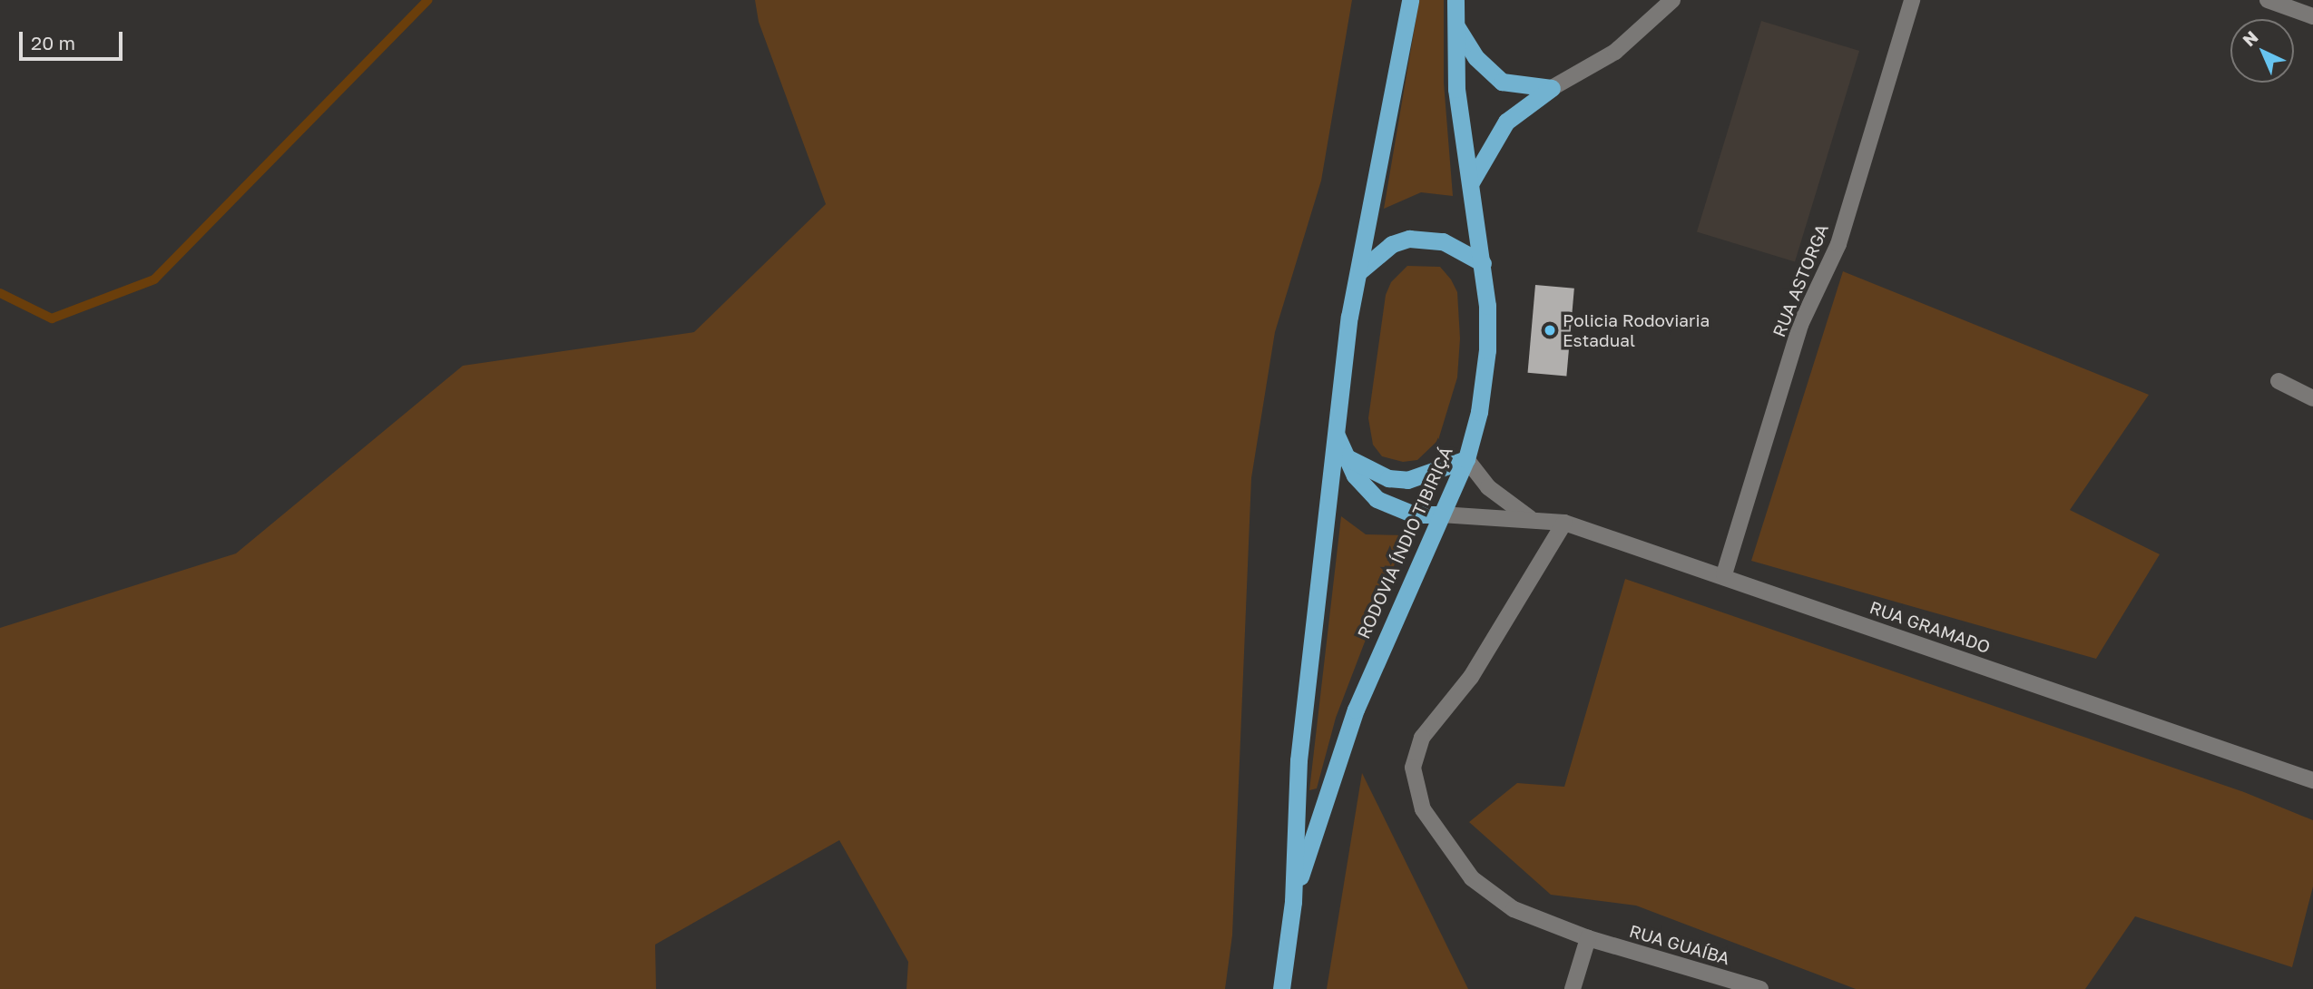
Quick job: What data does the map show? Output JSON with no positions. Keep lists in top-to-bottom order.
{
  "streets": {
    "highway": ["RODOVIA ÍNDIO TIBIRIÇÁ"],
    "street": ["RUA ASTORGA", "RUA GRAMADO", "RUA GUAÍBA"]
  },
  "crossings": [
    ["RUA ASTORGA", "RUA GRAMADO"],
    ["RODOVIA ÍNDIO TIBIRIÇÁ", "RUA GRAMADO"],
    ["RUA GRAMADO", "RUA GUAÍBA"]
  ],
  "places": ["Policia Rodoviaria Estadual"],
  "scale_bar": "20 m",
  "north": "top left"
}
